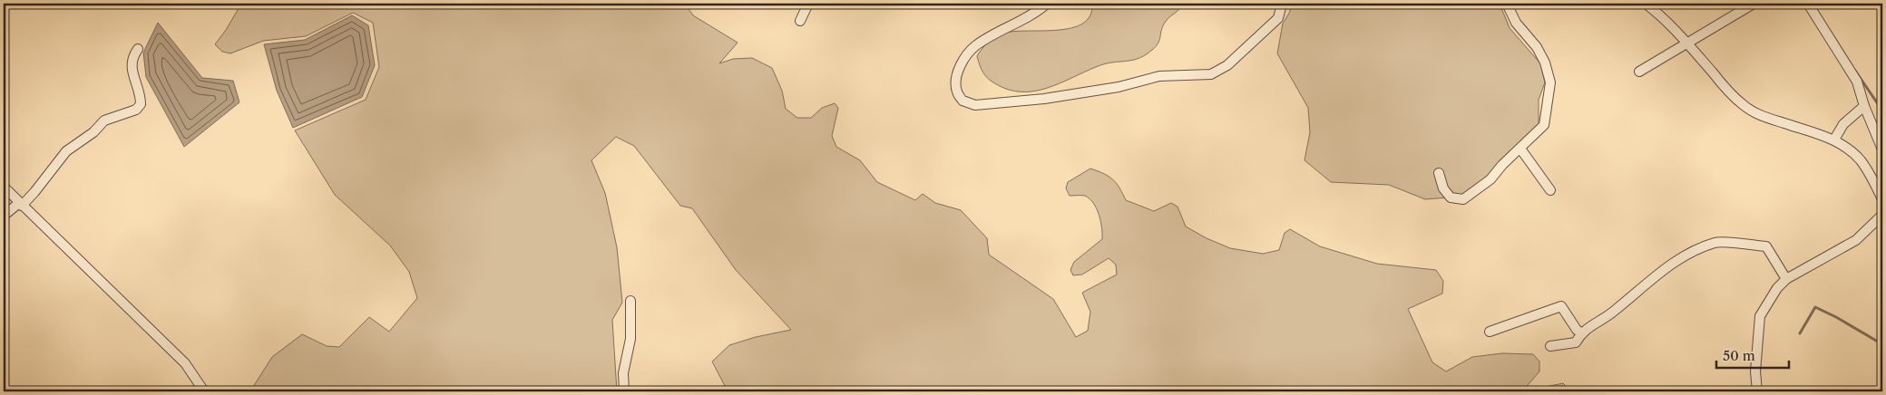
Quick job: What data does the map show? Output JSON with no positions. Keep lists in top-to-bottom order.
{
  "scale_bar": "50 m"
}
